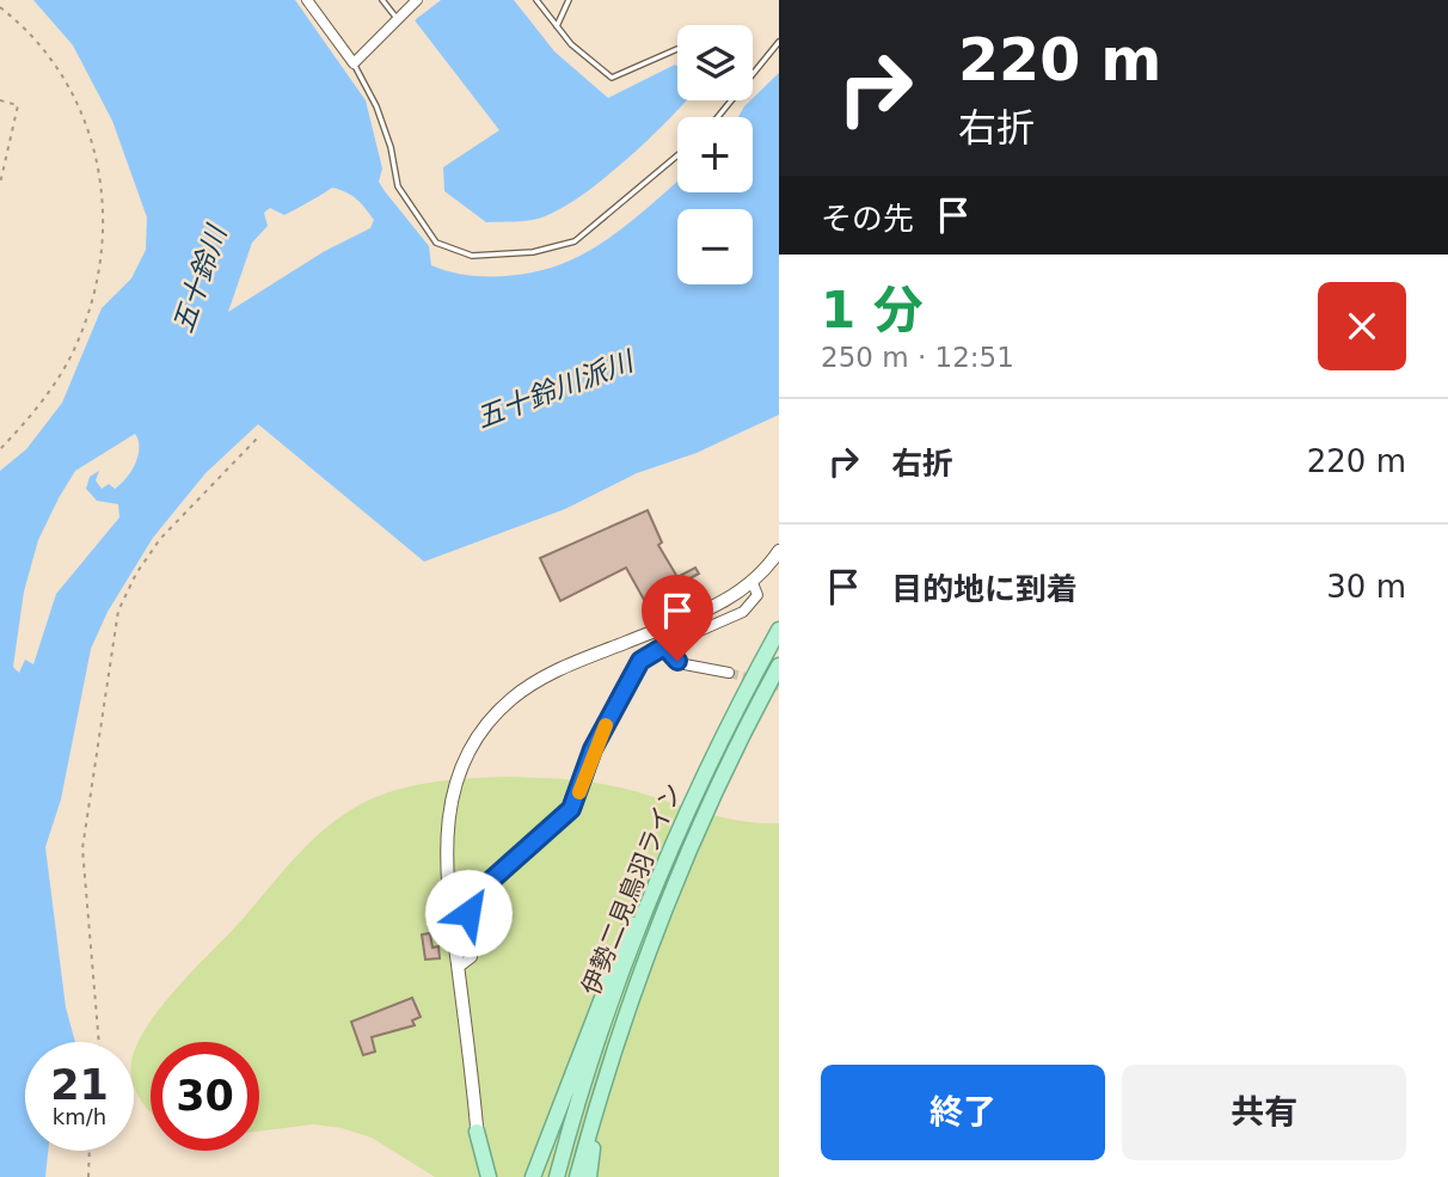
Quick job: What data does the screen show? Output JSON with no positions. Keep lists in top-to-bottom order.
{
  "streets": {
    "main road": ["伊勢二見鳥羽ライン"]
  },
  "water": ["五十鈴川", "五十鈴川派川"],
  "page": {
    "turn": ["220 m", "右折"],
    "map_buttons": ["+", "−"],
    "then": "その先",
    "heading": ["1 分", "250 m · 12:51"],
    "list": [
      {
        "name": "右折",
        "value": "220 m"
      },
      {
        "name": "目的地に到着",
        "value": "30 m"
      }
    ],
    "speed": "21 km/h",
    "limit": "30",
    "buttons": ["終了", "共有"]
  }
}
